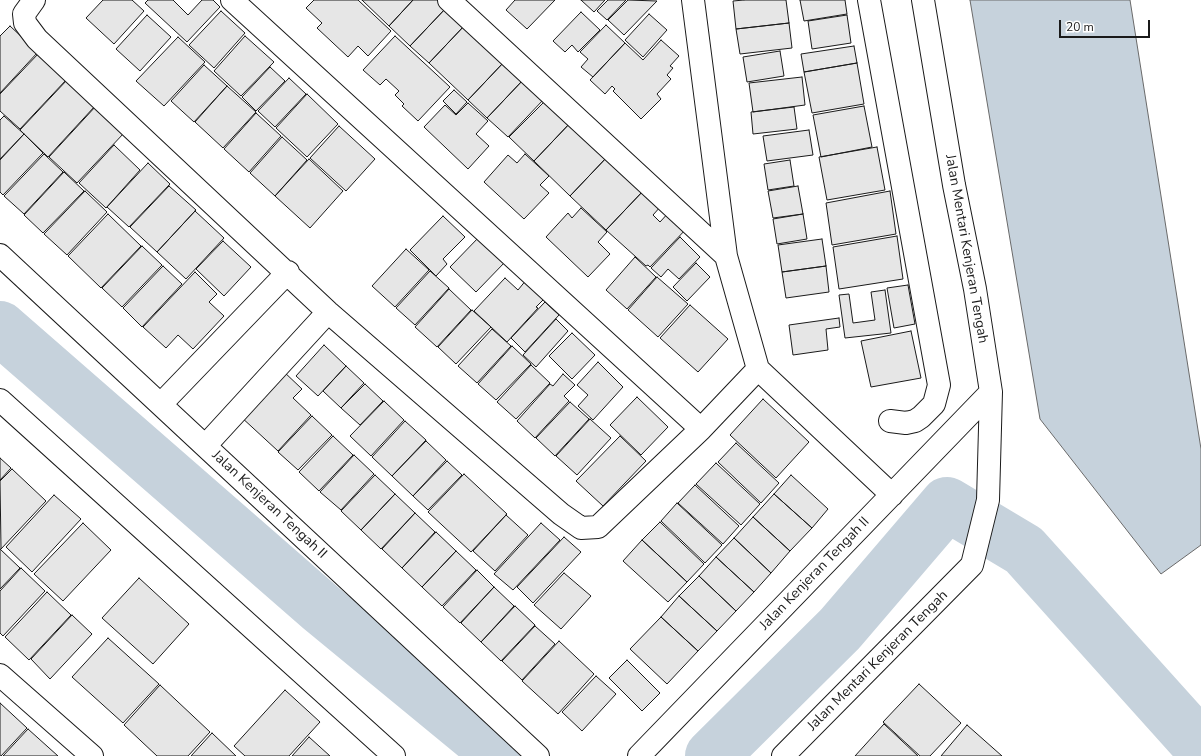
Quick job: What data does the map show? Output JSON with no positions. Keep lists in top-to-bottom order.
{
  "streets": {
    "street": ["Jalan Mentari Kenjeran Tengah", "Jalan Kenjeran Tengah II"]
  },
  "crossings": [
    ["Jalan Mentari Kenjeran Tengah", "Jalan Kenjeran Tengah II"]
  ],
  "scale_bar": "20 m"
}
